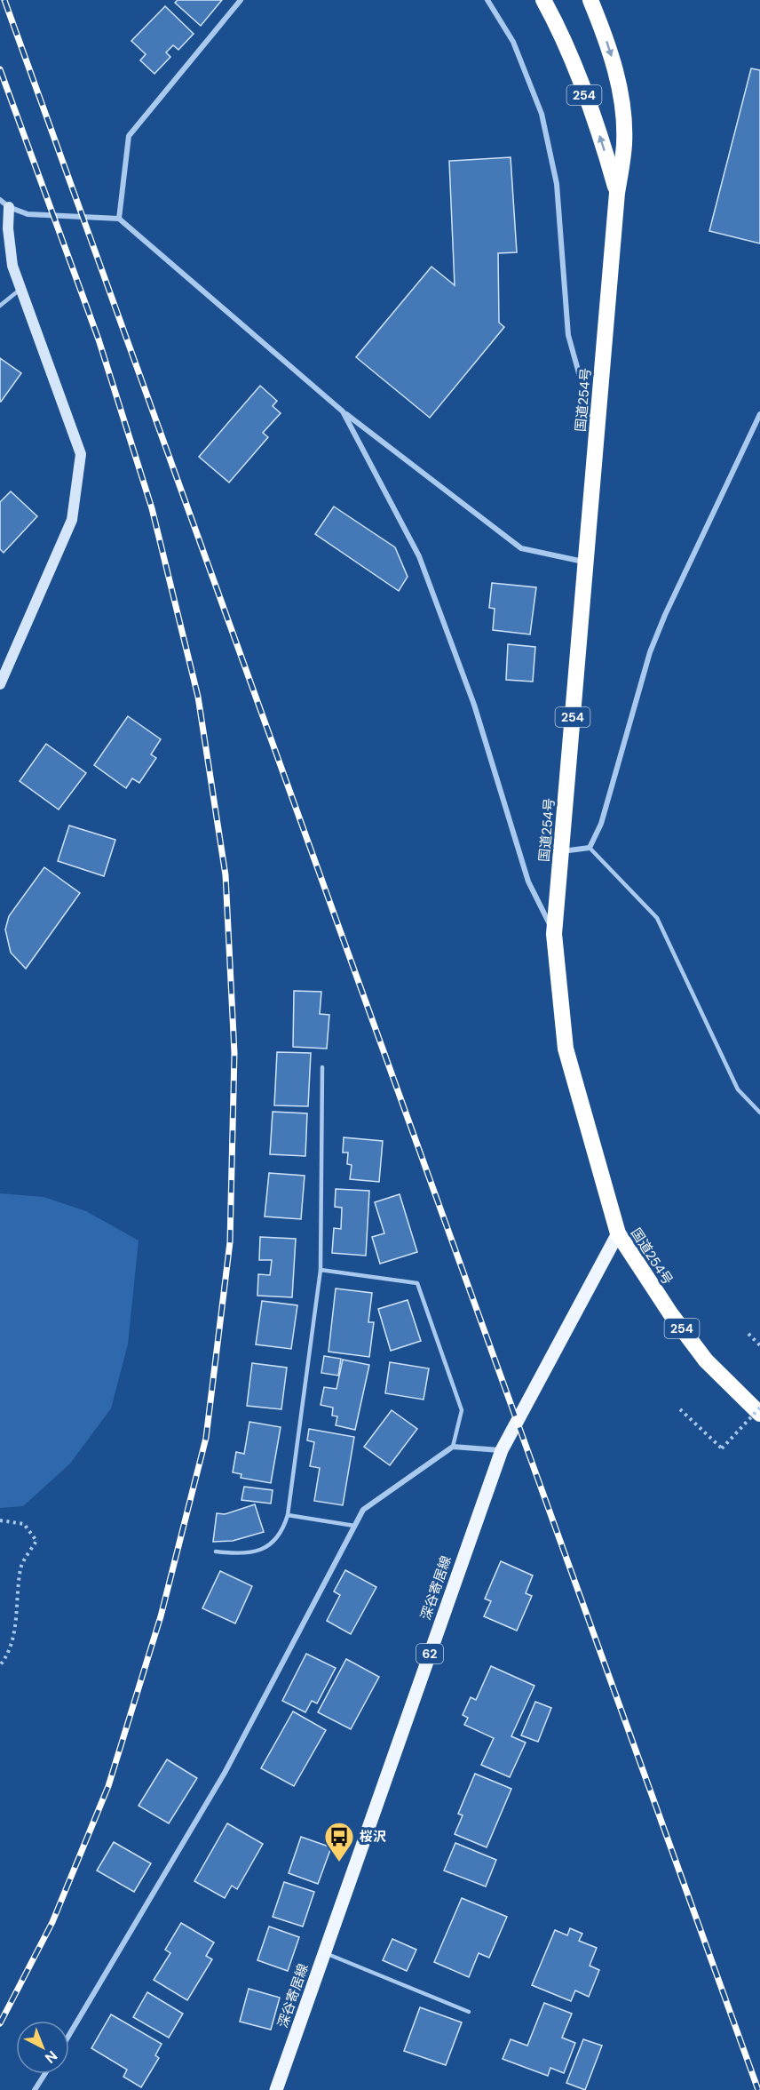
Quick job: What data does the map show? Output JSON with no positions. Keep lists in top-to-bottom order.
{
  "streets": {
    "highway": ["254", "国道254号"],
    "main road": ["深谷寄居線", "62"]
  },
  "crossings": [
    ["国道254号", "深谷寄居線"]
  ],
  "places": {
    "bus stop": ["桜沢"]
  },
  "north": "bottom right"
}
